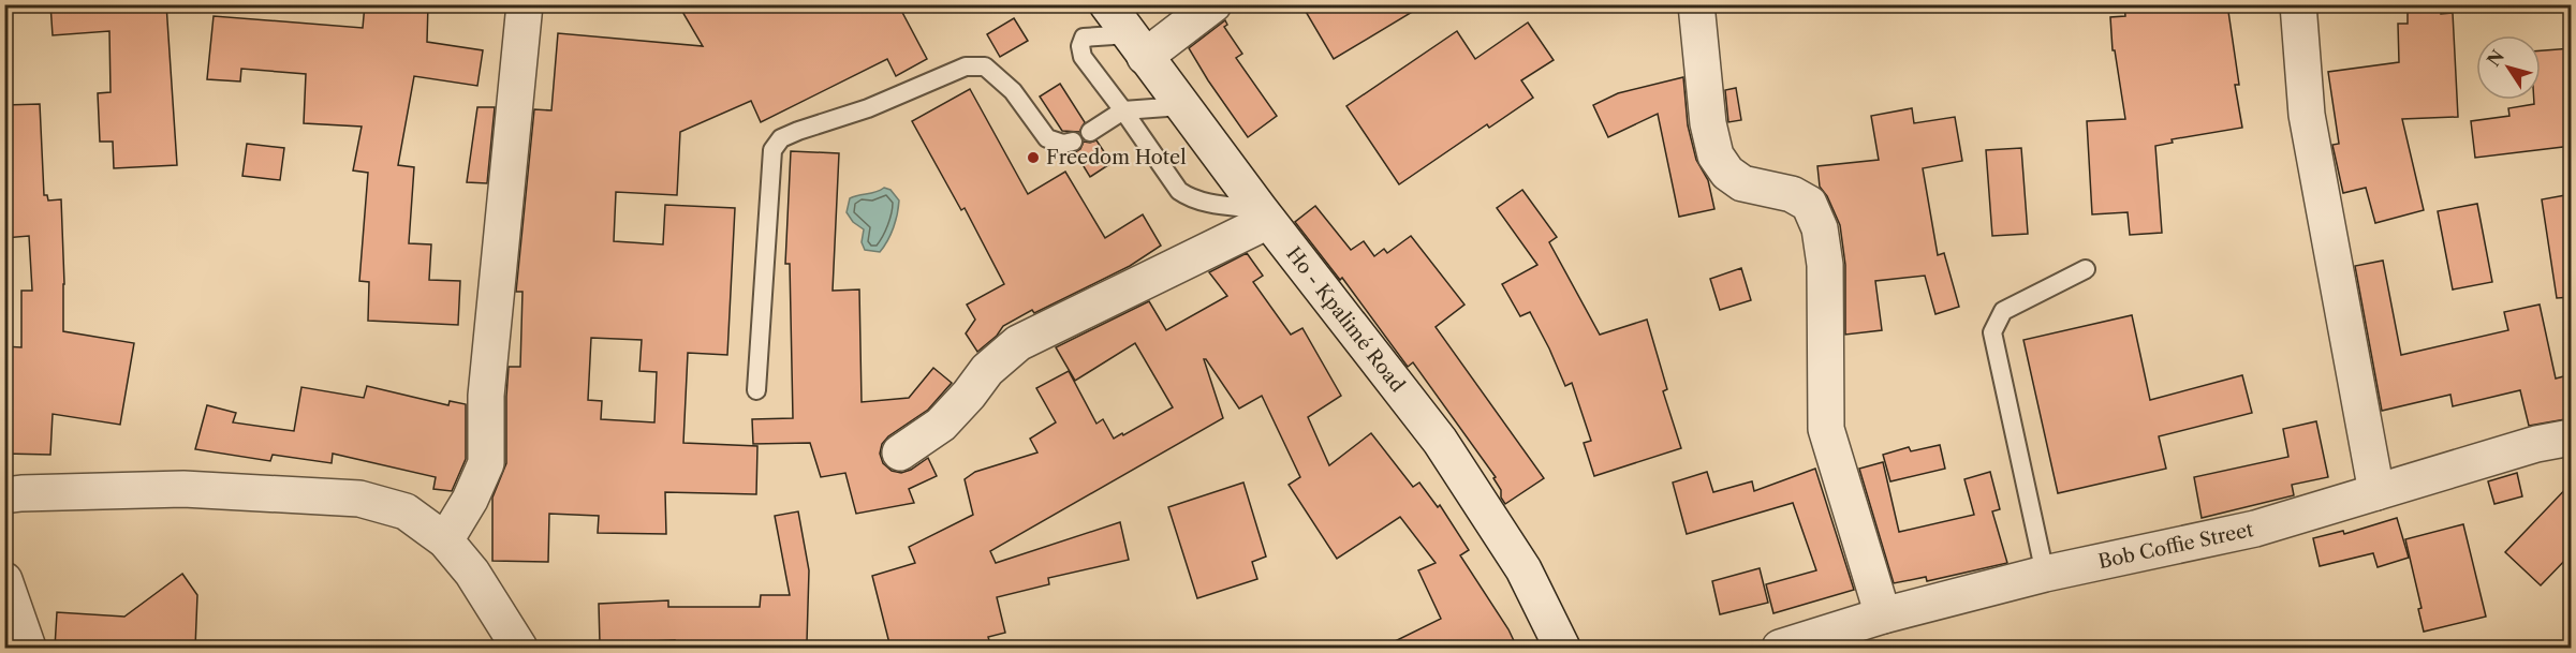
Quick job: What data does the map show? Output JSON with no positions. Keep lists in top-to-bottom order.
{
  "streets": {
    "street": ["Ho - Kpalimé Road", "Bob Coffie Street"]
  },
  "places": ["Freedom Hotel"],
  "north": "top left"
}
